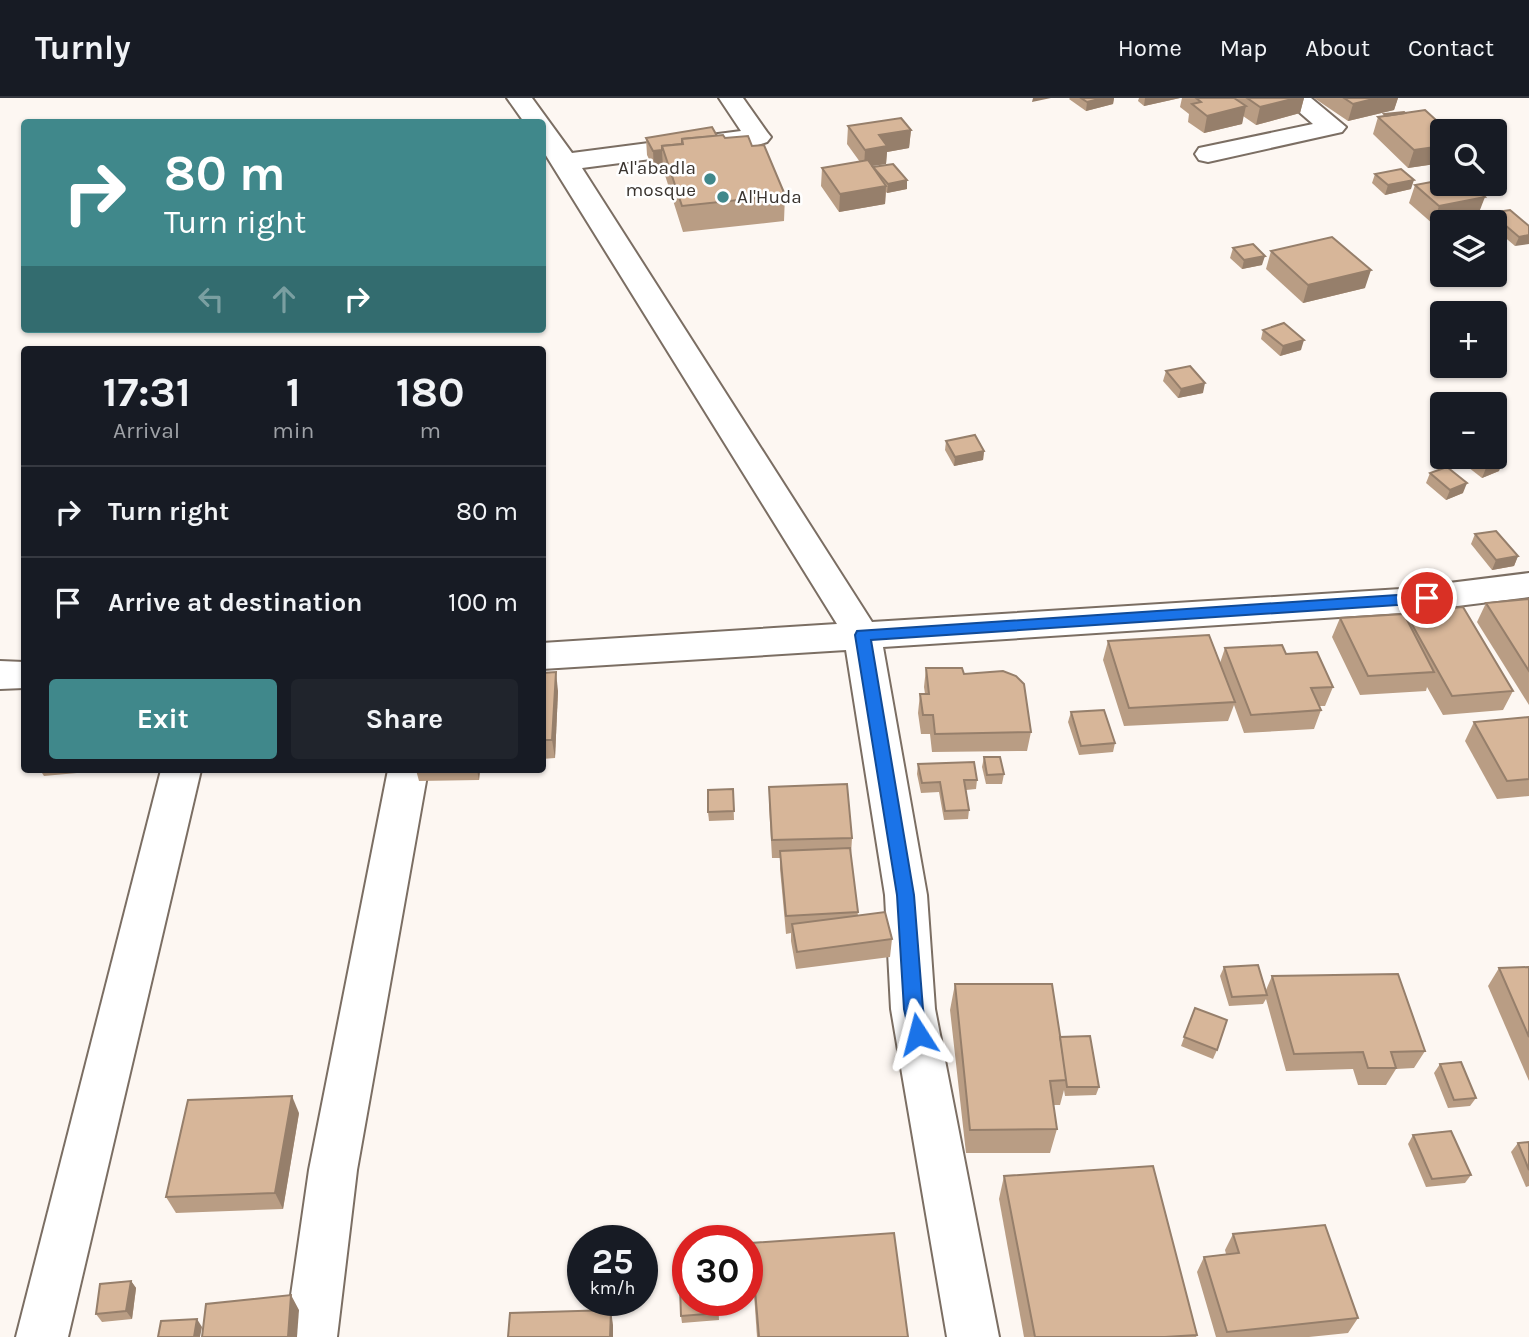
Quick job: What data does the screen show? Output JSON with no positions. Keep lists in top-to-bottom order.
{
  "places": ["Al'abadla mosque", "Al'Huda"],
  "page": {
    "header": "Turnly",
    "nav": [
      "Home",
      "Map",
      "About",
      "Contact"
    ],
    "map_buttons": ["+", "−"],
    "turn": ["80 m", "Turn right"],
    "eta": [
      "17:31",
      "Arrival",
      "1",
      "min",
      "180",
      "m"
    ],
    "list": [
      {
        "name": "Turn right",
        "value": "80 m"
      },
      {
        "name": "Arrive at destination",
        "value": "100 m"
      }
    ],
    "buttons": ["Exit", "Share"],
    "speed": "25 km/h",
    "limit": "30"
  }
}
